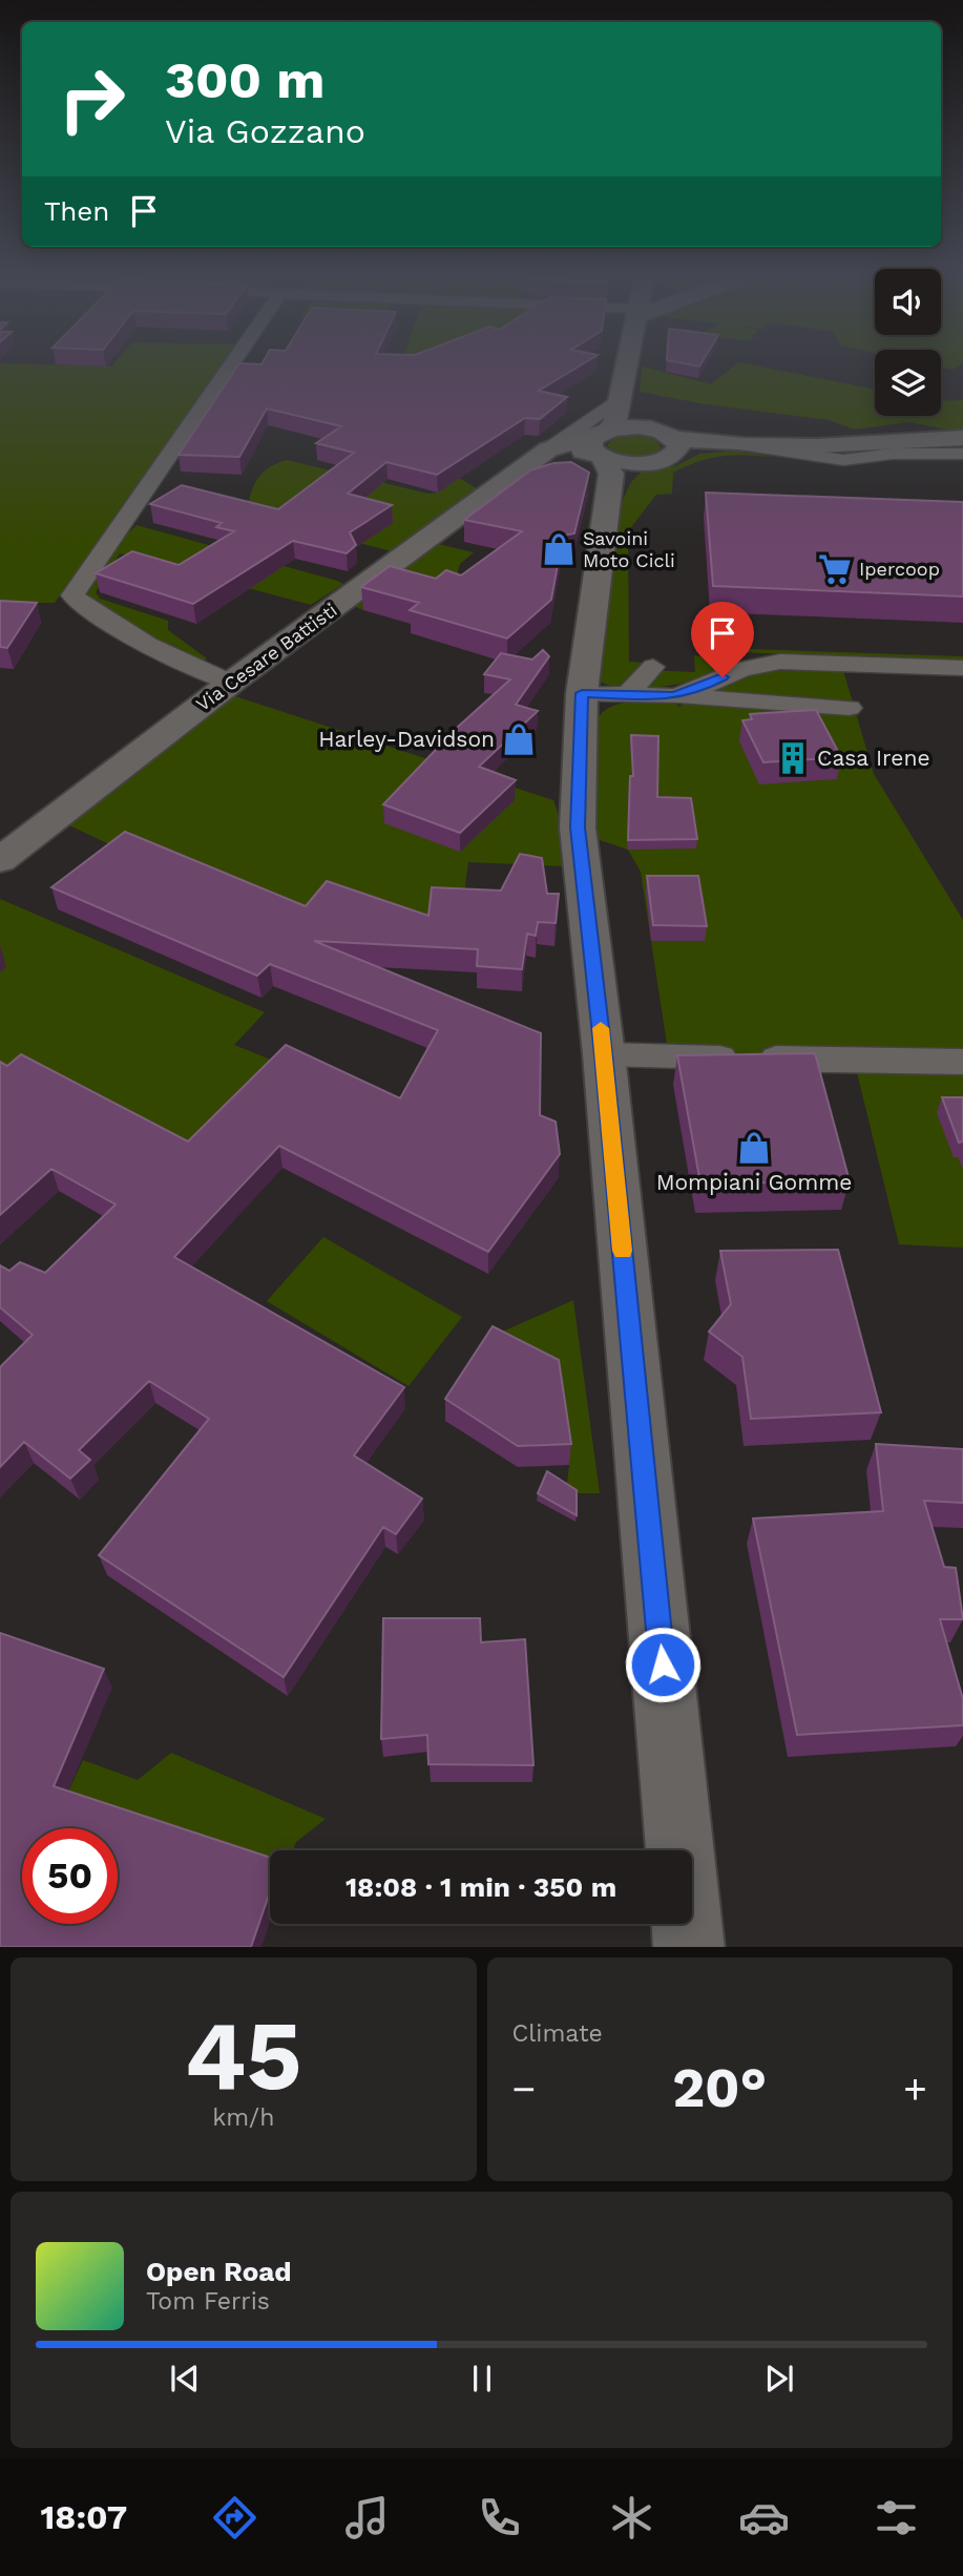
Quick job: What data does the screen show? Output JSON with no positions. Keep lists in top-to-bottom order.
{
  "streets": {
    "main road": ["Via Cesare Battisti"]
  },
  "places": {
    "shop": ["Savoini Moto Cicli", "Harley-Davidson", "Mompiani Gomme"],
    "supermarket": ["Ipercoop"],
    "building": ["Casa Irene"]
  },
  "page": {
    "turn": ["300 m", "Via Gozzano"],
    "then": "Then",
    "limit": "50",
    "trip": "18:08 · 1 min · 350 m",
    "tile": [
      ["45", "km/h"],
      "Climate"
    ],
    "heat": ["−", "20°", "+"],
    "song": ["Open Road", "Tom Ferris"],
    "tabs": "18:07"
  }
}
